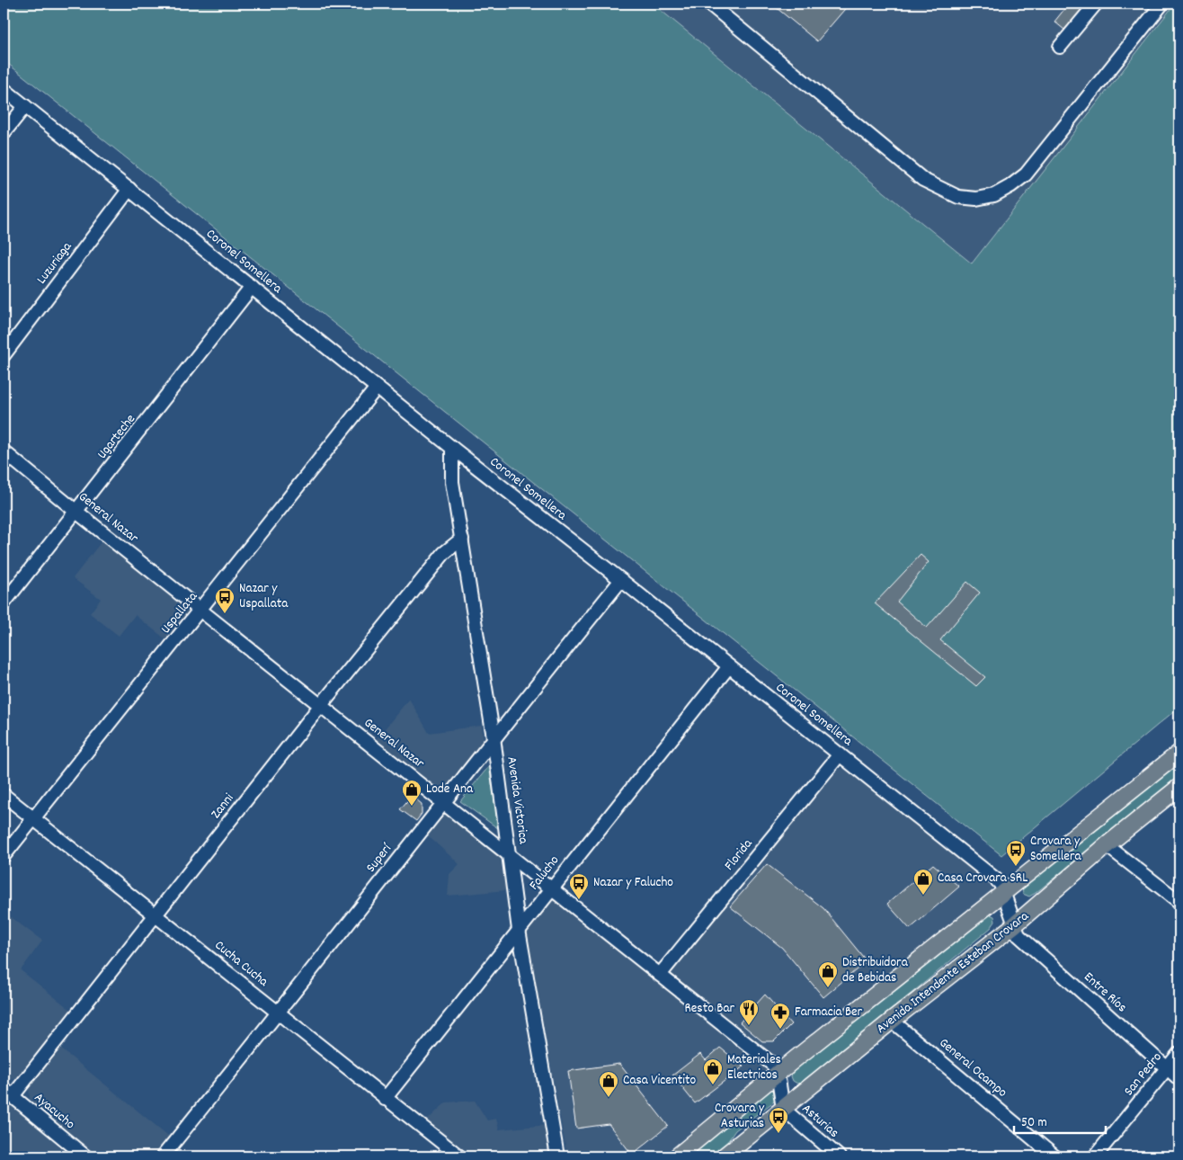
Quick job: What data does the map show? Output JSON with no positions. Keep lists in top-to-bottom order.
{
  "streets": {
    "main road": ["Avenida Intendente Esteban Crovara"],
    "street": [
      "Coronel Somellera",
      "Luzuriaga",
      "Ugarteche",
      "General Nazar",
      "Uspallata",
      "Avenida Victorica",
      "Zanni",
      "Florida",
      "Superí",
      "Falucho",
      "Cucha Cucha",
      "Entre Ríos",
      "General Ocampo",
      "San Pedro",
      "Ayacucho",
      "Asturias"
    ]
  },
  "crossings": [
    ["Coronel Somellera", "Luzuriaga"],
    ["Coronel Somellera", "Ugarteche"],
    ["Coronel Somellera", "Uspallata"],
    ["Coronel Somellera", "Avenida Victorica"],
    ["Coronel Somellera", "Florida"],
    ["Coronel Somellera", "Superí"],
    ["Coronel Somellera", "Falucho"],
    ["Coronel Somellera", "Avenida Intendente Esteban Crovara"],
    ["Coronel Somellera", "Entre Ríos"],
    ["Ugarteche", "General Nazar"],
    ["General Nazar", "Uspallata"],
    ["General Nazar", "Avenida Victorica"],
    ["General Nazar", "Zanni"],
    ["General Nazar", "Florida"],
    ["General Nazar", "Superí"],
    ["General Nazar", "Falucho"],
    ["Uspallata", "Cucha Cucha"],
    ["Avenida Victorica", "Zanni"],
    ["Avenida Victorica", "Superí"],
    ["Avenida Victorica", "Falucho"],
    ["Zanni", "Cucha Cucha"],
    ["Zanni", "Ayacucho"],
    ["Superí", "Cucha Cucha"],
    ["Falucho", "Cucha Cucha"],
    ["Avenida Intendente Esteban Crovara", "Entre Ríos"],
    ["Avenida Intendente Esteban Crovara", "General Ocampo"],
    ["Avenida Intendente Esteban Crovara", "Asturias"],
    ["Entre Ríos", "San Pedro"]
  ],
  "places": {
    "bus stop": [
      "Nazar y Uspallata",
      "Crovara y Somellera",
      "Nazar y Falucho",
      "Crovara y Asturias"
    ],
    "shop": [
      "Lode Ana",
      "Casa Crovara SRL",
      "Distribuidora de Bebidas",
      "Materiales Electricos",
      "Casa Vicentito"
    ],
    "restaurant": ["Resto Bar"],
    "pharmacy": ["Farmacia Ber"]
  },
  "scale_bar": "50 m"
}
